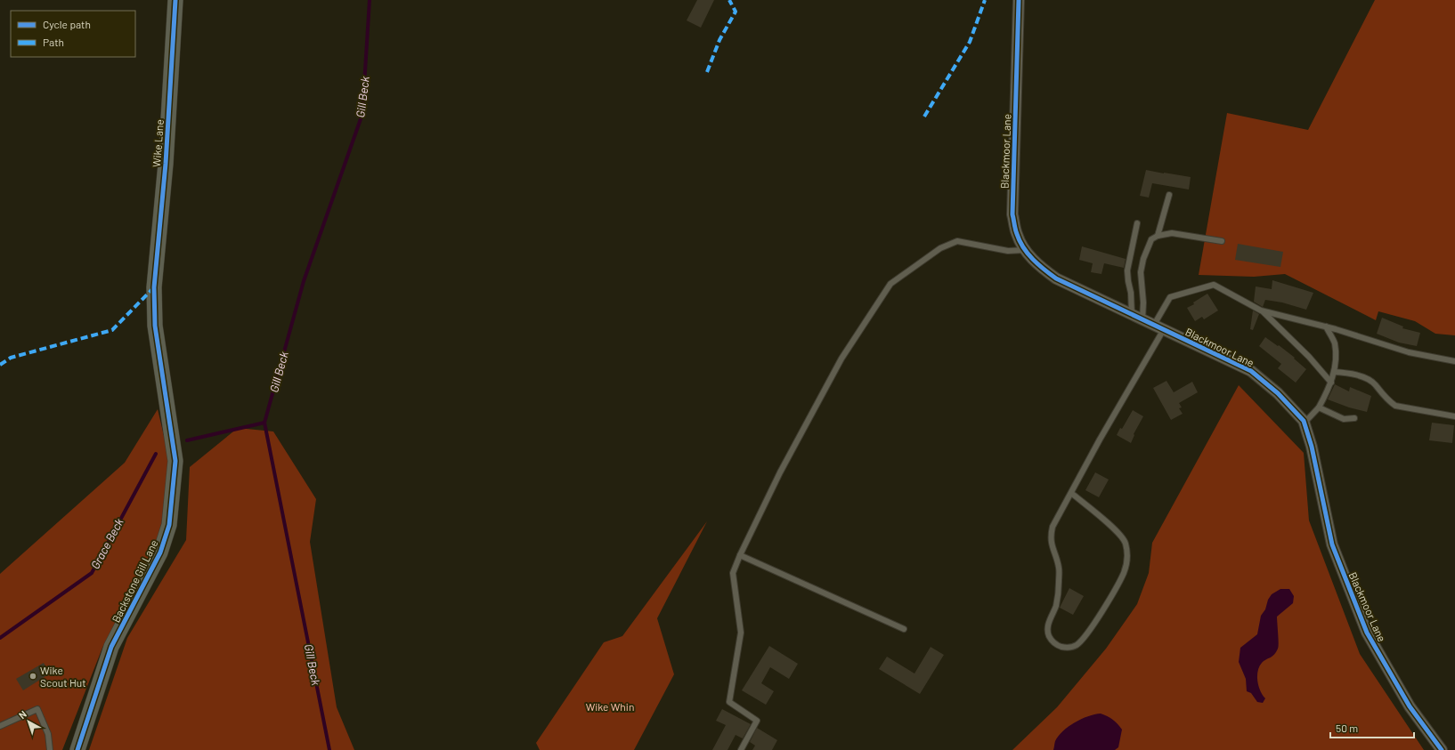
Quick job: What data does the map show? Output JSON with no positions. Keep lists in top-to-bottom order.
{
  "streets": {
    "street": ["Wike Lane", "Blackmoor Lane", "Backstone Gill Lane"]
  },
  "crossings": [
    ["Wike Lane", "Backstone Gill Lane"]
  ],
  "water": ["Gill Beck", "Grace Beck"],
  "parks": ["Wike Whin"],
  "places": ["Wike Scout Hut"],
  "legend": ["Cycle path", "Path"],
  "scale_bar": "50 m",
  "north": "top left"
}
